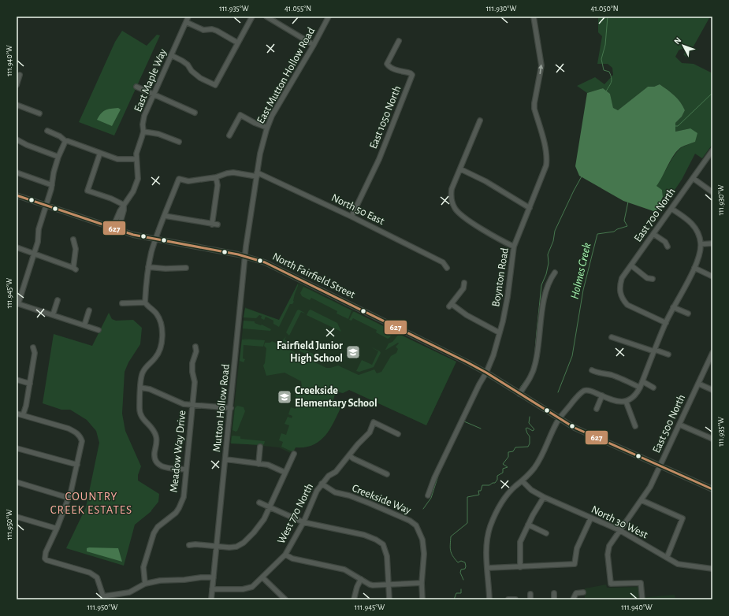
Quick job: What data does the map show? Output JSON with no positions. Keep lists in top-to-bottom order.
{
  "streets": {
    "street": [
      "East Mutton Hollow Road",
      "East Maple Way",
      "East 1050 North",
      "North 50 East",
      "East 700 North",
      "North Fairfield Street",
      "Boynton Road",
      "Mutton Hollow Road",
      "East 500 North",
      "Meadow Way Drive",
      "Creekside Way",
      "West 770 North",
      "North 30 West"
    ]
  },
  "crossings": [
    ["East Mutton Hollow Road", "North 50 East"],
    ["East Mutton Hollow Road", "North Fairfield Street"],
    ["East Mutton Hollow Road", "Mutton Hollow Road"],
    ["East Maple Way", "North Fairfield Street"],
    ["East 1050 North", "North 50 East"],
    ["North Fairfield Street", "Boynton Road"],
    ["North Fairfield Street", "Mutton Hollow Road"],
    ["North Fairfield Street", "East 500 North"],
    ["Mutton Hollow Road", "West 770 North"],
    ["East 500 North", "North 30 West"],
    ["Creekside Way", "West 770 North"]
  ],
  "one_way": ["Boynton Road"],
  "districts": ["COUNTRY CREEK ESTATES"],
  "water": ["Holmes Creek"],
  "places": {
    "school or university": ["Fairfield Junior High School", "Creekside Elementary School"]
  },
  "lines": ["transit line 627"],
  "north": "top left",
  "coordinates": [
    "111.935°W",
    "41.055°N",
    "111.930°W",
    "41.050°N",
    "111.940°W",
    "111.945°W",
    "111.950°W"
  ]
}
